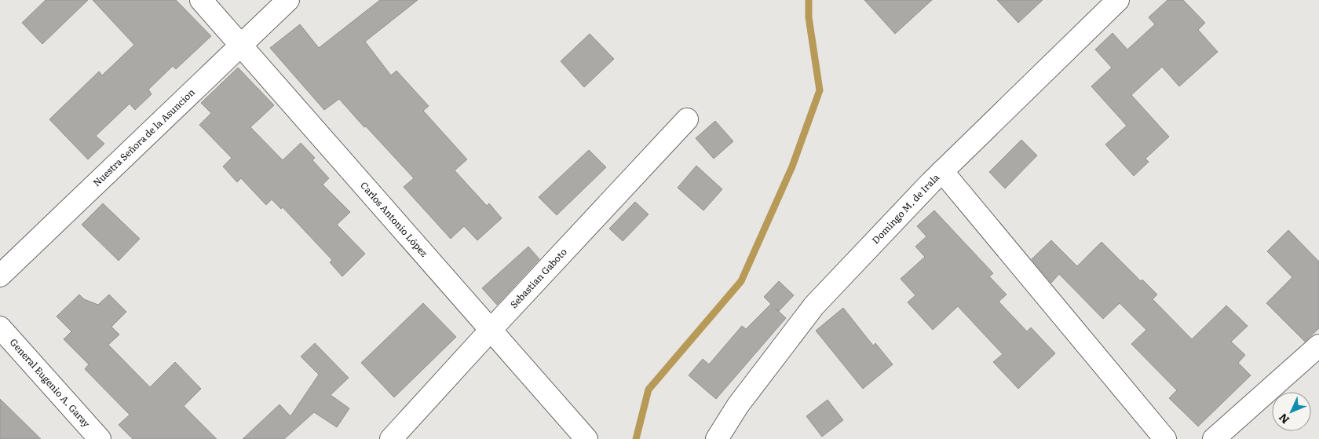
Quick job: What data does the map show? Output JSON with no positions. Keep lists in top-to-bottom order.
{
  "streets": {
    "street": [
      "Nuestra Señora de la Asuncion",
      "Domingo M. de Irala",
      "Carlos Antonio López",
      "Sebastian Gaboto",
      "General Eugenio A. Garay"
    ]
  },
  "crossings": [
    ["Nuestra Señora de la Asuncion", "Carlos Antonio López"],
    ["Carlos Antonio López", "Sebastian Gaboto"]
  ],
  "north": "bottom left"
}
